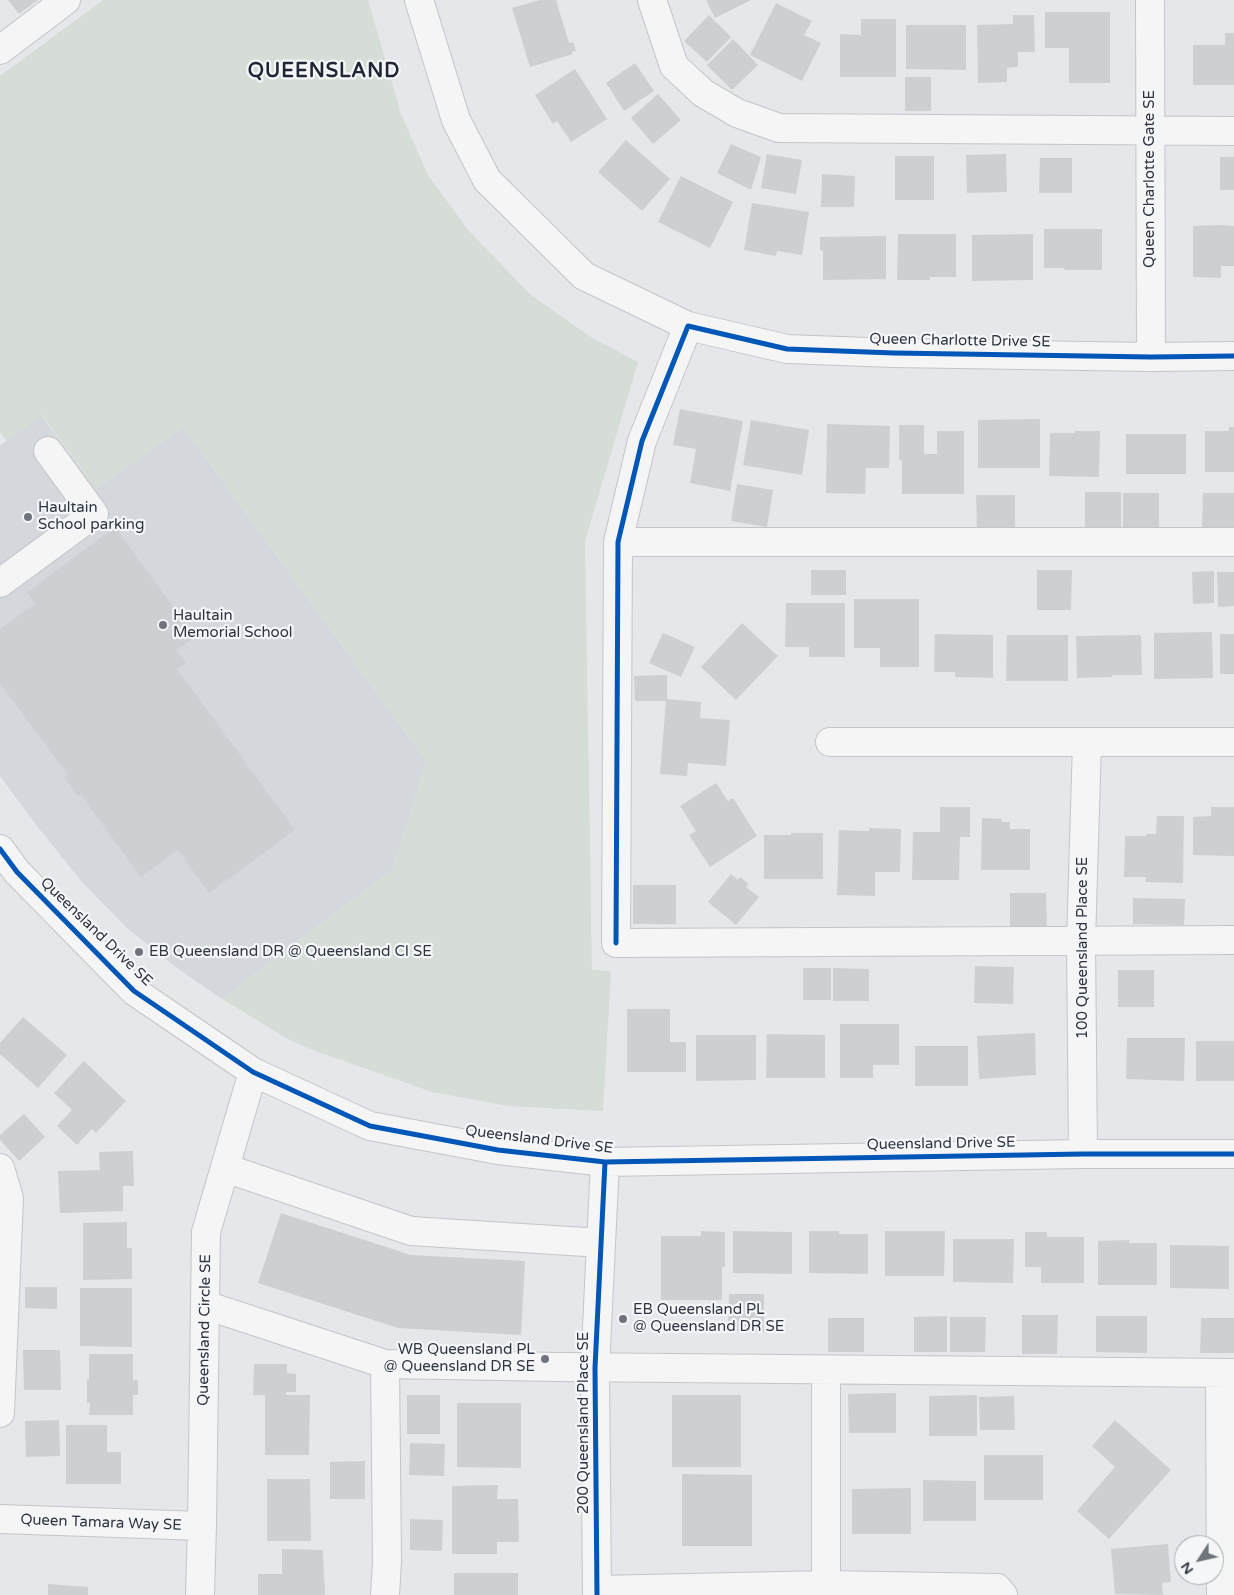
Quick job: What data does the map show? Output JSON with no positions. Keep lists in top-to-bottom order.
{
  "streets": {
    "street": [
      "Queen Charlotte Gate SE",
      "Queen Charlotte Drive SE",
      "Queensland Drive SE",
      "100 Queensland Place SE",
      "Queensland Circle SE",
      "200 Queensland Place SE",
      "Queen Tamara Way SE"
    ]
  },
  "crossings": [
    ["Queen Charlotte Gate SE", "Queen Charlotte Drive SE"],
    ["Queensland Drive SE", "100 Queensland Place SE"],
    ["Queensland Drive SE", "Queensland Circle SE"],
    ["Queensland Drive SE", "200 Queensland Place SE"],
    ["Queensland Circle SE", "Queen Tamara Way SE"]
  ],
  "districts": ["QUEENSLAND"],
  "places": [
    "Haultain School parking",
    "Haultain Memorial School",
    "EB Queensland DR @ Queensland CI SE",
    "EB Queensland PL @ Queensland DR SE",
    "WB Queensland PL @ Queensland DR SE"
  ],
  "north": "bottom left"
}
